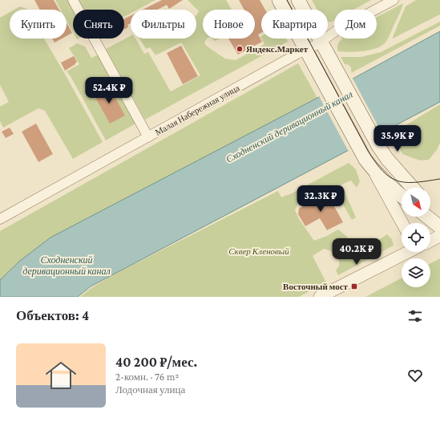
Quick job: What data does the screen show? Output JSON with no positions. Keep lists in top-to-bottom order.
{
  "streets": {
    "street": ["Малая Набережная улица"]
  },
  "water": ["Сходненский деривационный канал"],
  "parks": ["Сквер Кленовый"],
  "places": {
    "other": ["Яндекс.Маркет"],
    "transit": ["Восточный мост"]
  },
  "north": "bottom right",
  "page": {
    "chip": [
      "Купить",
      "Снять",
      "Фильтры",
      "Новое",
      "Квартира",
      "Дом"
    ],
    "price": [
      "52.4K ₽",
      "35.9K ₽",
      "32.3K ₽",
      "40.2K ₽"
    ],
    "heading": "Объектов: 4",
    "list": [
      {
        "name": "40 200 ₽/мес.",
        "note": "2-комн. · 76 m² · Лодочная улица"
      }
    ]
  }
}
